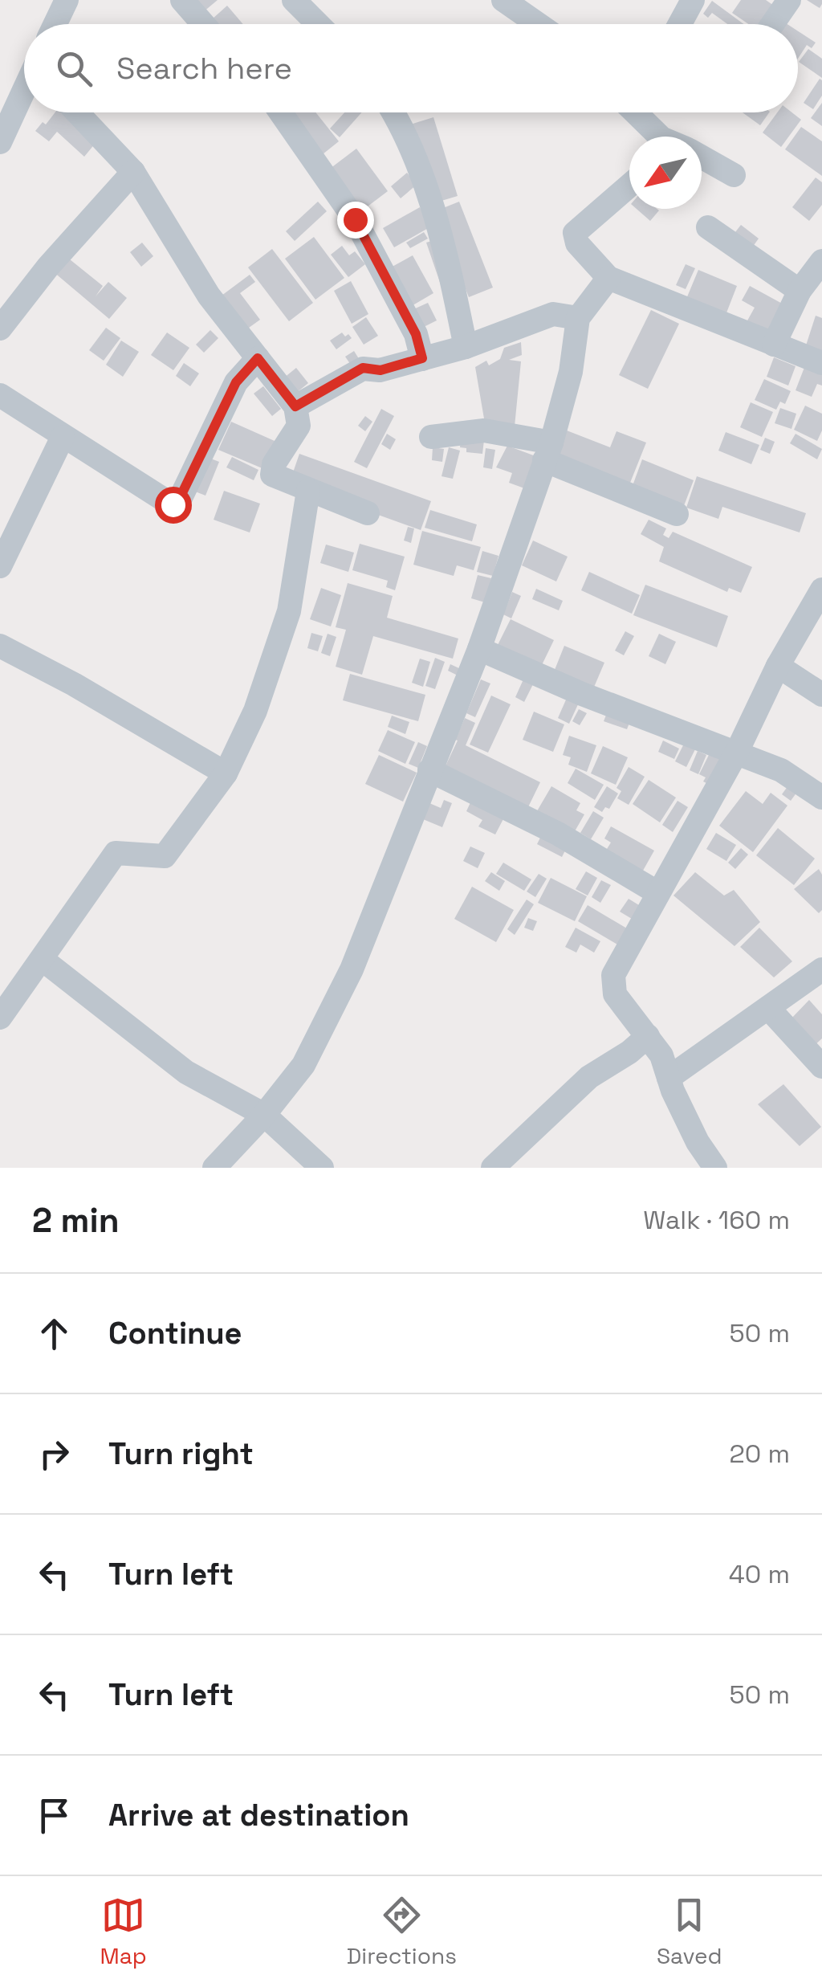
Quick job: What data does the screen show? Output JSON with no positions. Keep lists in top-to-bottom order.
{
  "north": "bottom left",
  "page": {
    "search": "Search here",
    "heading": ["2 min", "Walk · 160 m"],
    "list": [
      ["Continue", "50 m"],
      ["Turn right", "20 m"],
      ["Turn left", "40 m"],
      ["Turn left", "50 m"],
      "Arrive at destination"
    ],
    "nav": ["Map", "Directions", "Saved"]
  }
}
